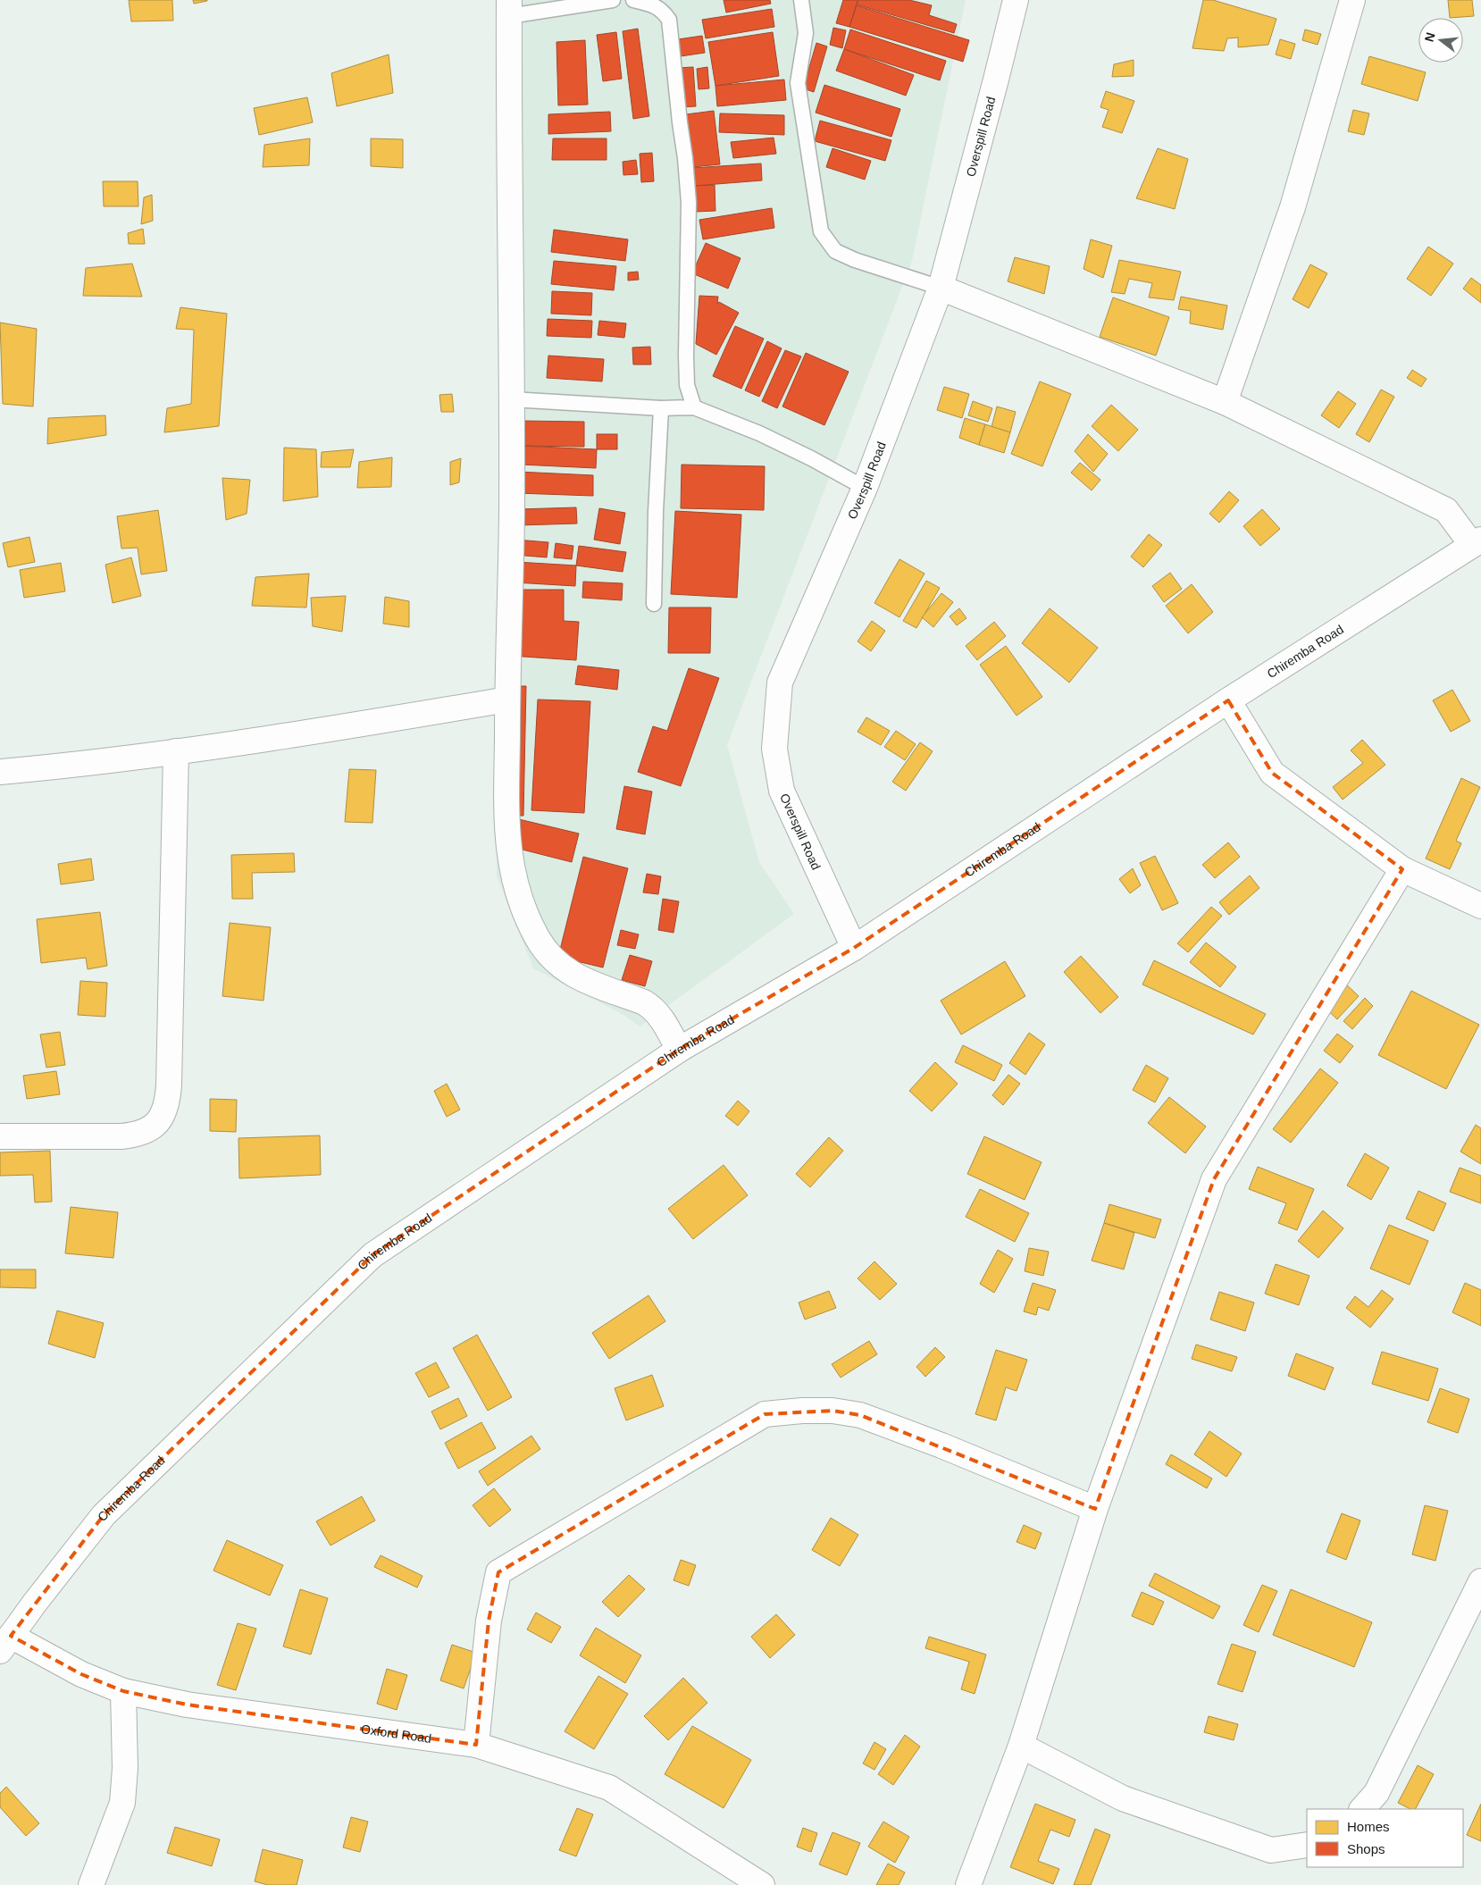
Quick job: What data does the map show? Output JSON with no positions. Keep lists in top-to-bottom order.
{
  "streets": {
    "street": ["Overspill Road", "Chiremba Road", "Oxford Road"]
  },
  "crossings": [
    ["Overspill Road", "Chiremba Road"],
    ["Chiremba Road", "Oxford Road"]
  ],
  "legend": ["Homes", "Shops"],
  "north": "left"
}
